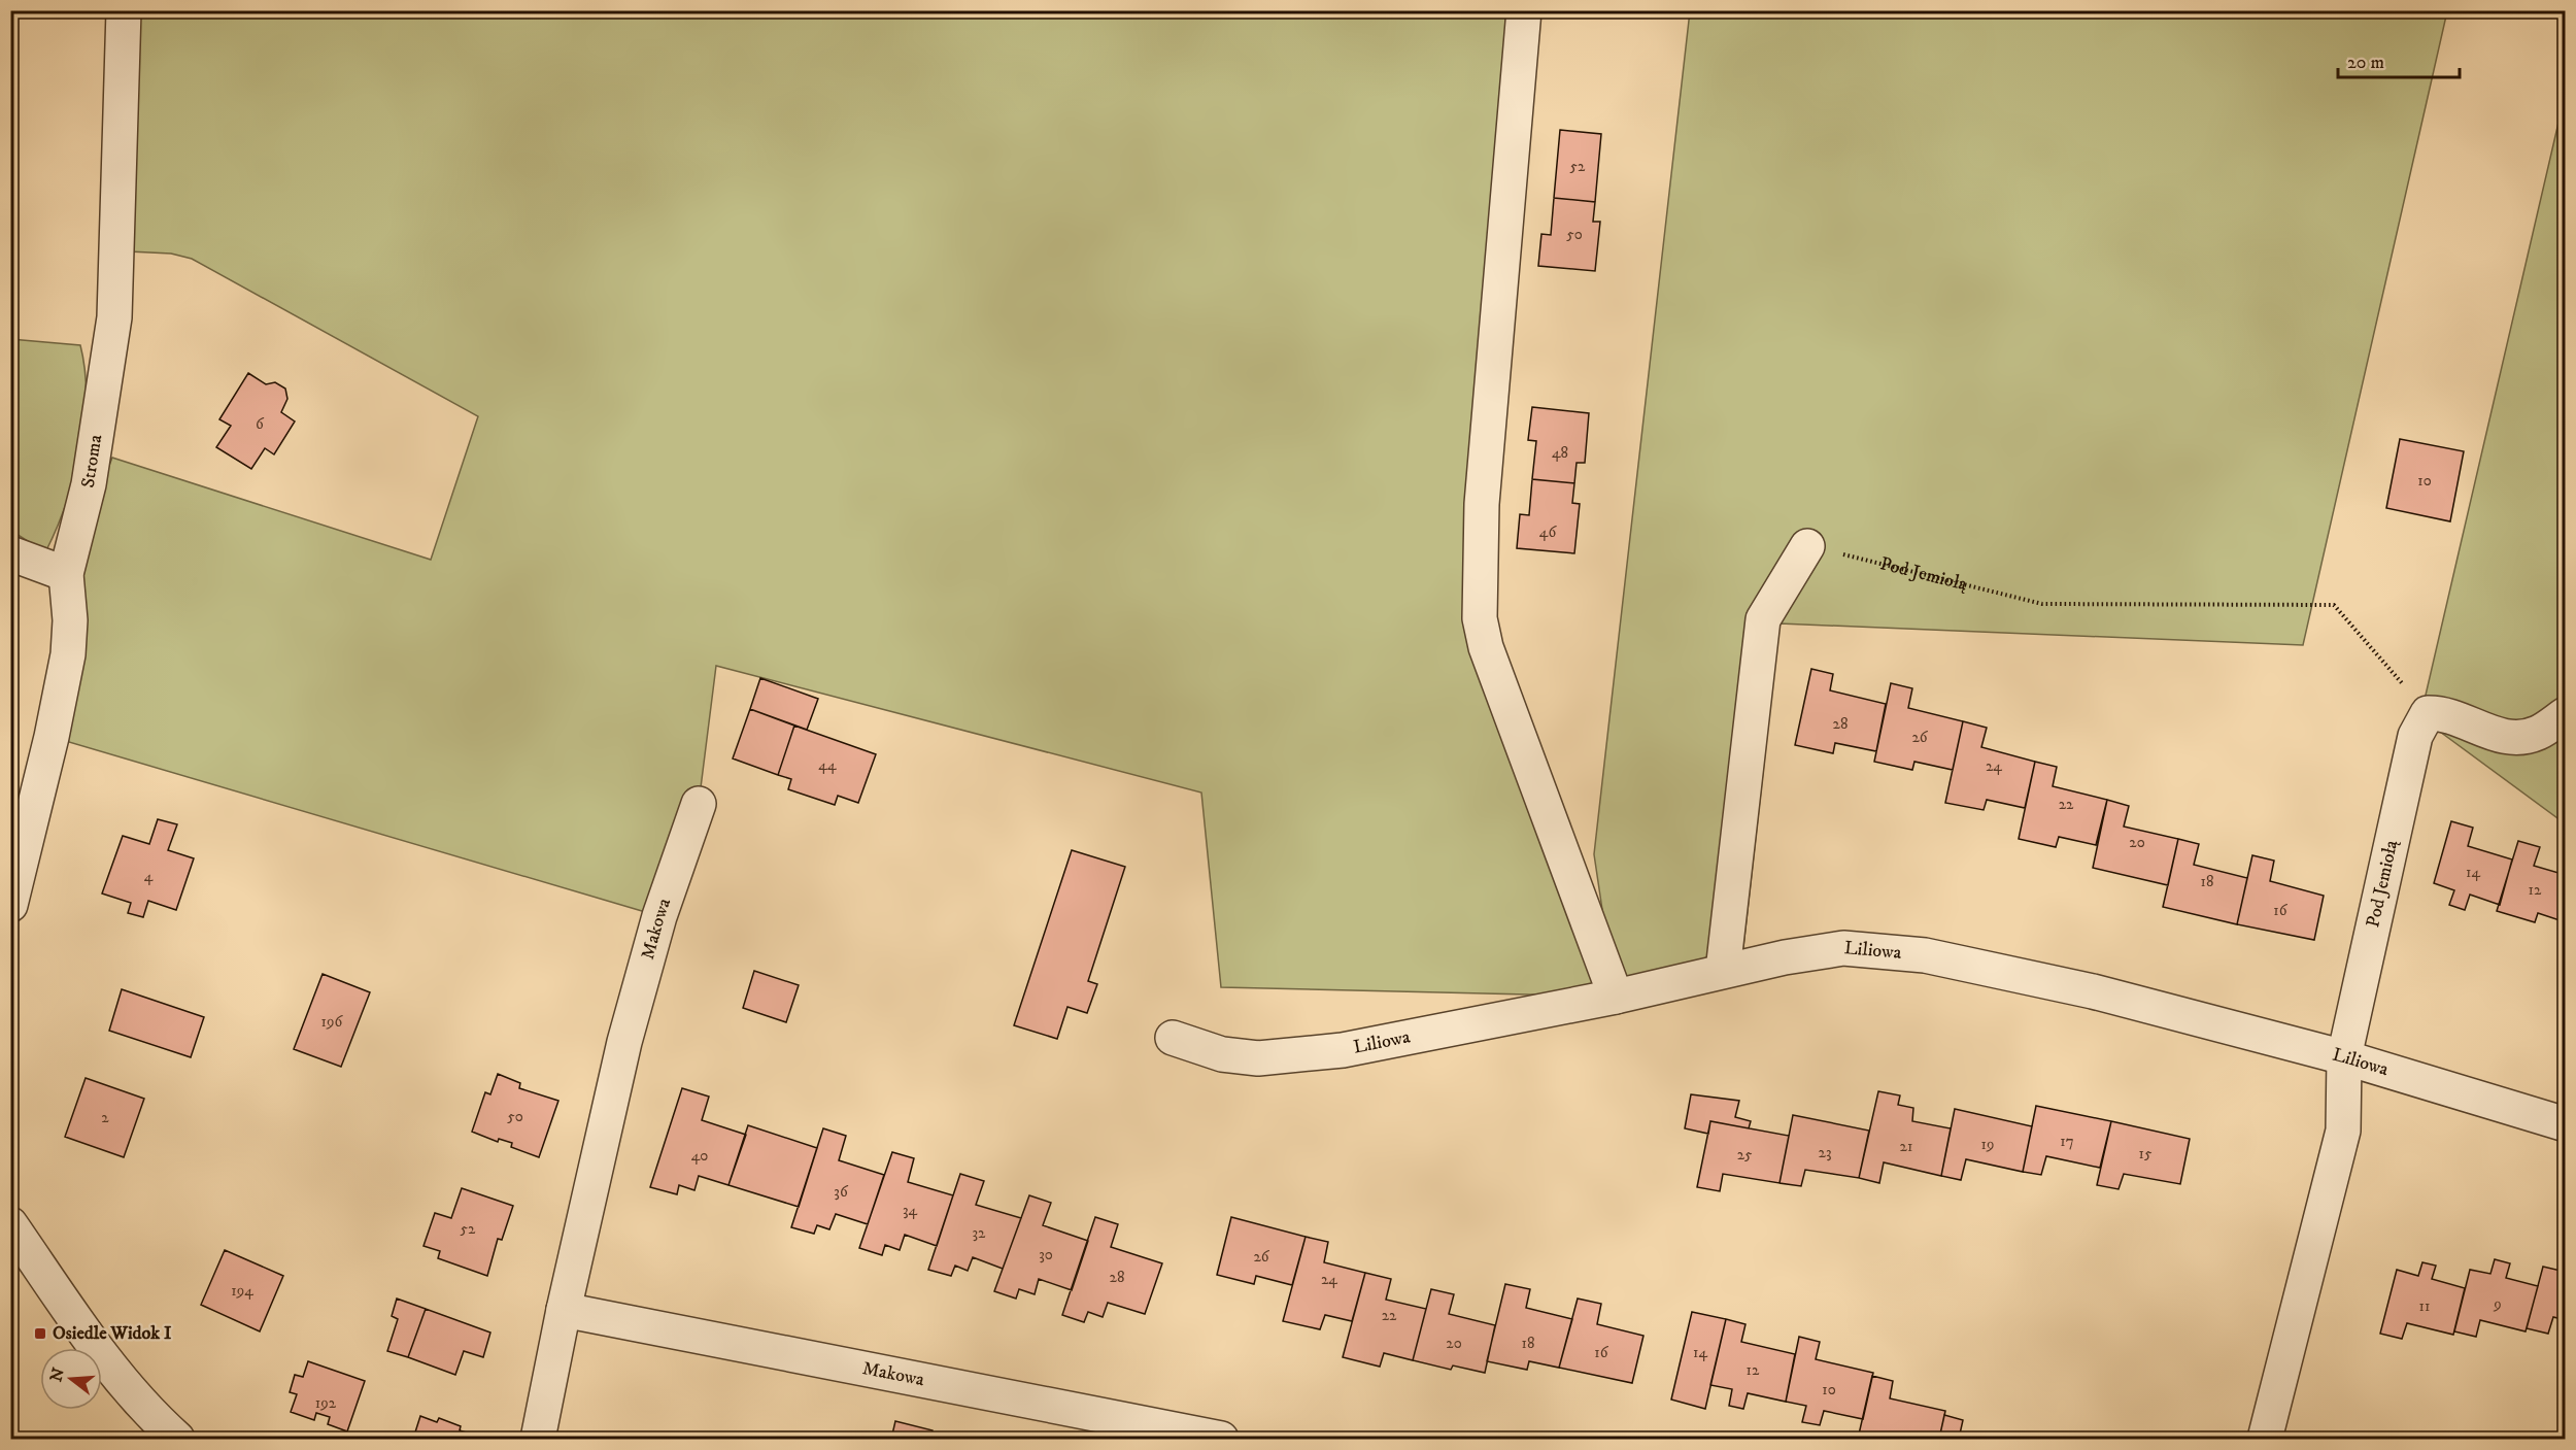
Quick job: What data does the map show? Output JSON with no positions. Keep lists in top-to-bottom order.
{
  "streets": {
    "street": [
      "Stroma",
      "Pod Jemiołą",
      "Makowa",
      "Liliowa"
    ]
  },
  "crossings": [
    ["Pod Jemiołą", "Liliowa"]
  ],
  "places": {
    "transit": ["Osiedle Widok I"]
  },
  "house_numbers": [
    "52",
    "50",
    "6",
    "48",
    "10",
    "46",
    "28",
    "26",
    "44",
    "24",
    "22",
    "20",
    "14",
    "4",
    "18",
    "12",
    "16",
    "196",
    "50",
    "2",
    "17",
    "19",
    "21",
    "23",
    "15",
    "25",
    "40",
    "36",
    "34",
    "52",
    "32",
    "30",
    "26",
    "28",
    "24",
    "194",
    "9",
    "11",
    "22",
    "20",
    "18",
    "16",
    "14",
    "12",
    "10",
    "192"
  ],
  "scale_bar": "20 m",
  "north": "left"
}
